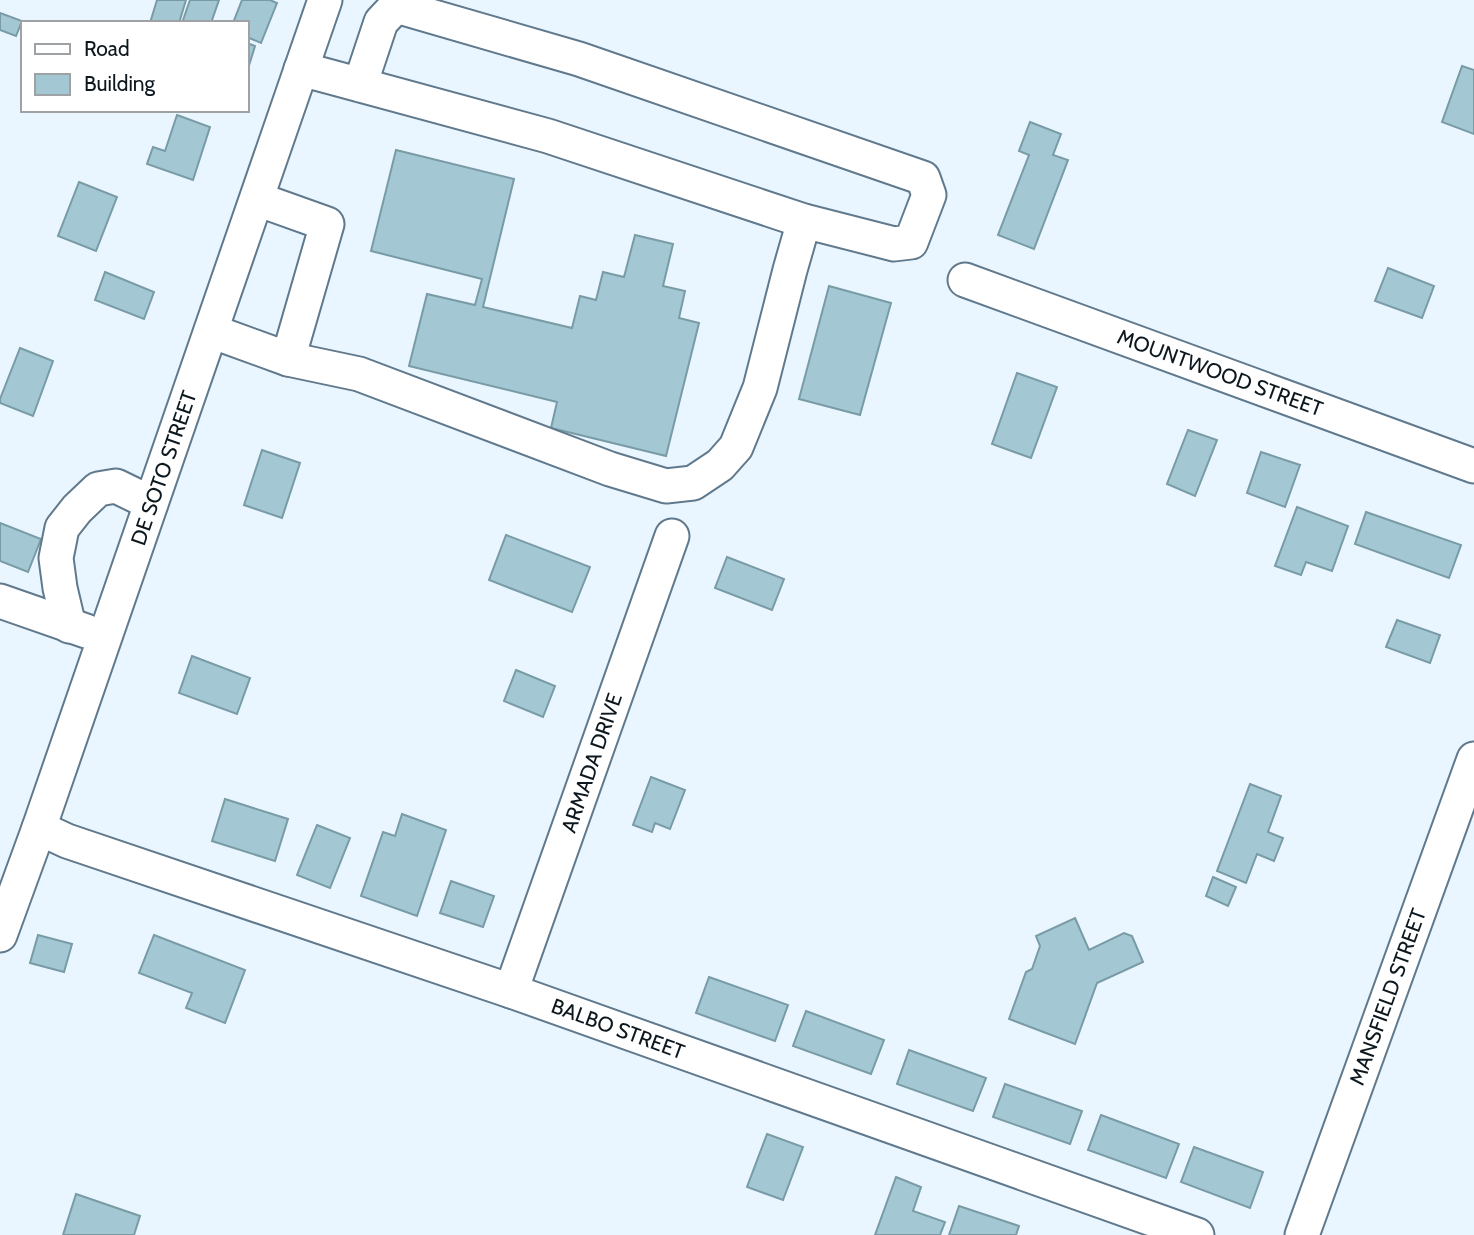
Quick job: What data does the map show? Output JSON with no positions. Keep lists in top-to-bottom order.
{
  "streets": {
    "street": [
      "MOUNTWOOD STREET",
      "DE SOTO STREET",
      "ARMADA DRIVE",
      "MANSFIELD STREET",
      "BALBO STREET"
    ]
  },
  "crossings": [
    ["DE SOTO STREET", "BALBO STREET"],
    ["ARMADA DRIVE", "BALBO STREET"]
  ],
  "legend": ["Road", "Building"]
}
